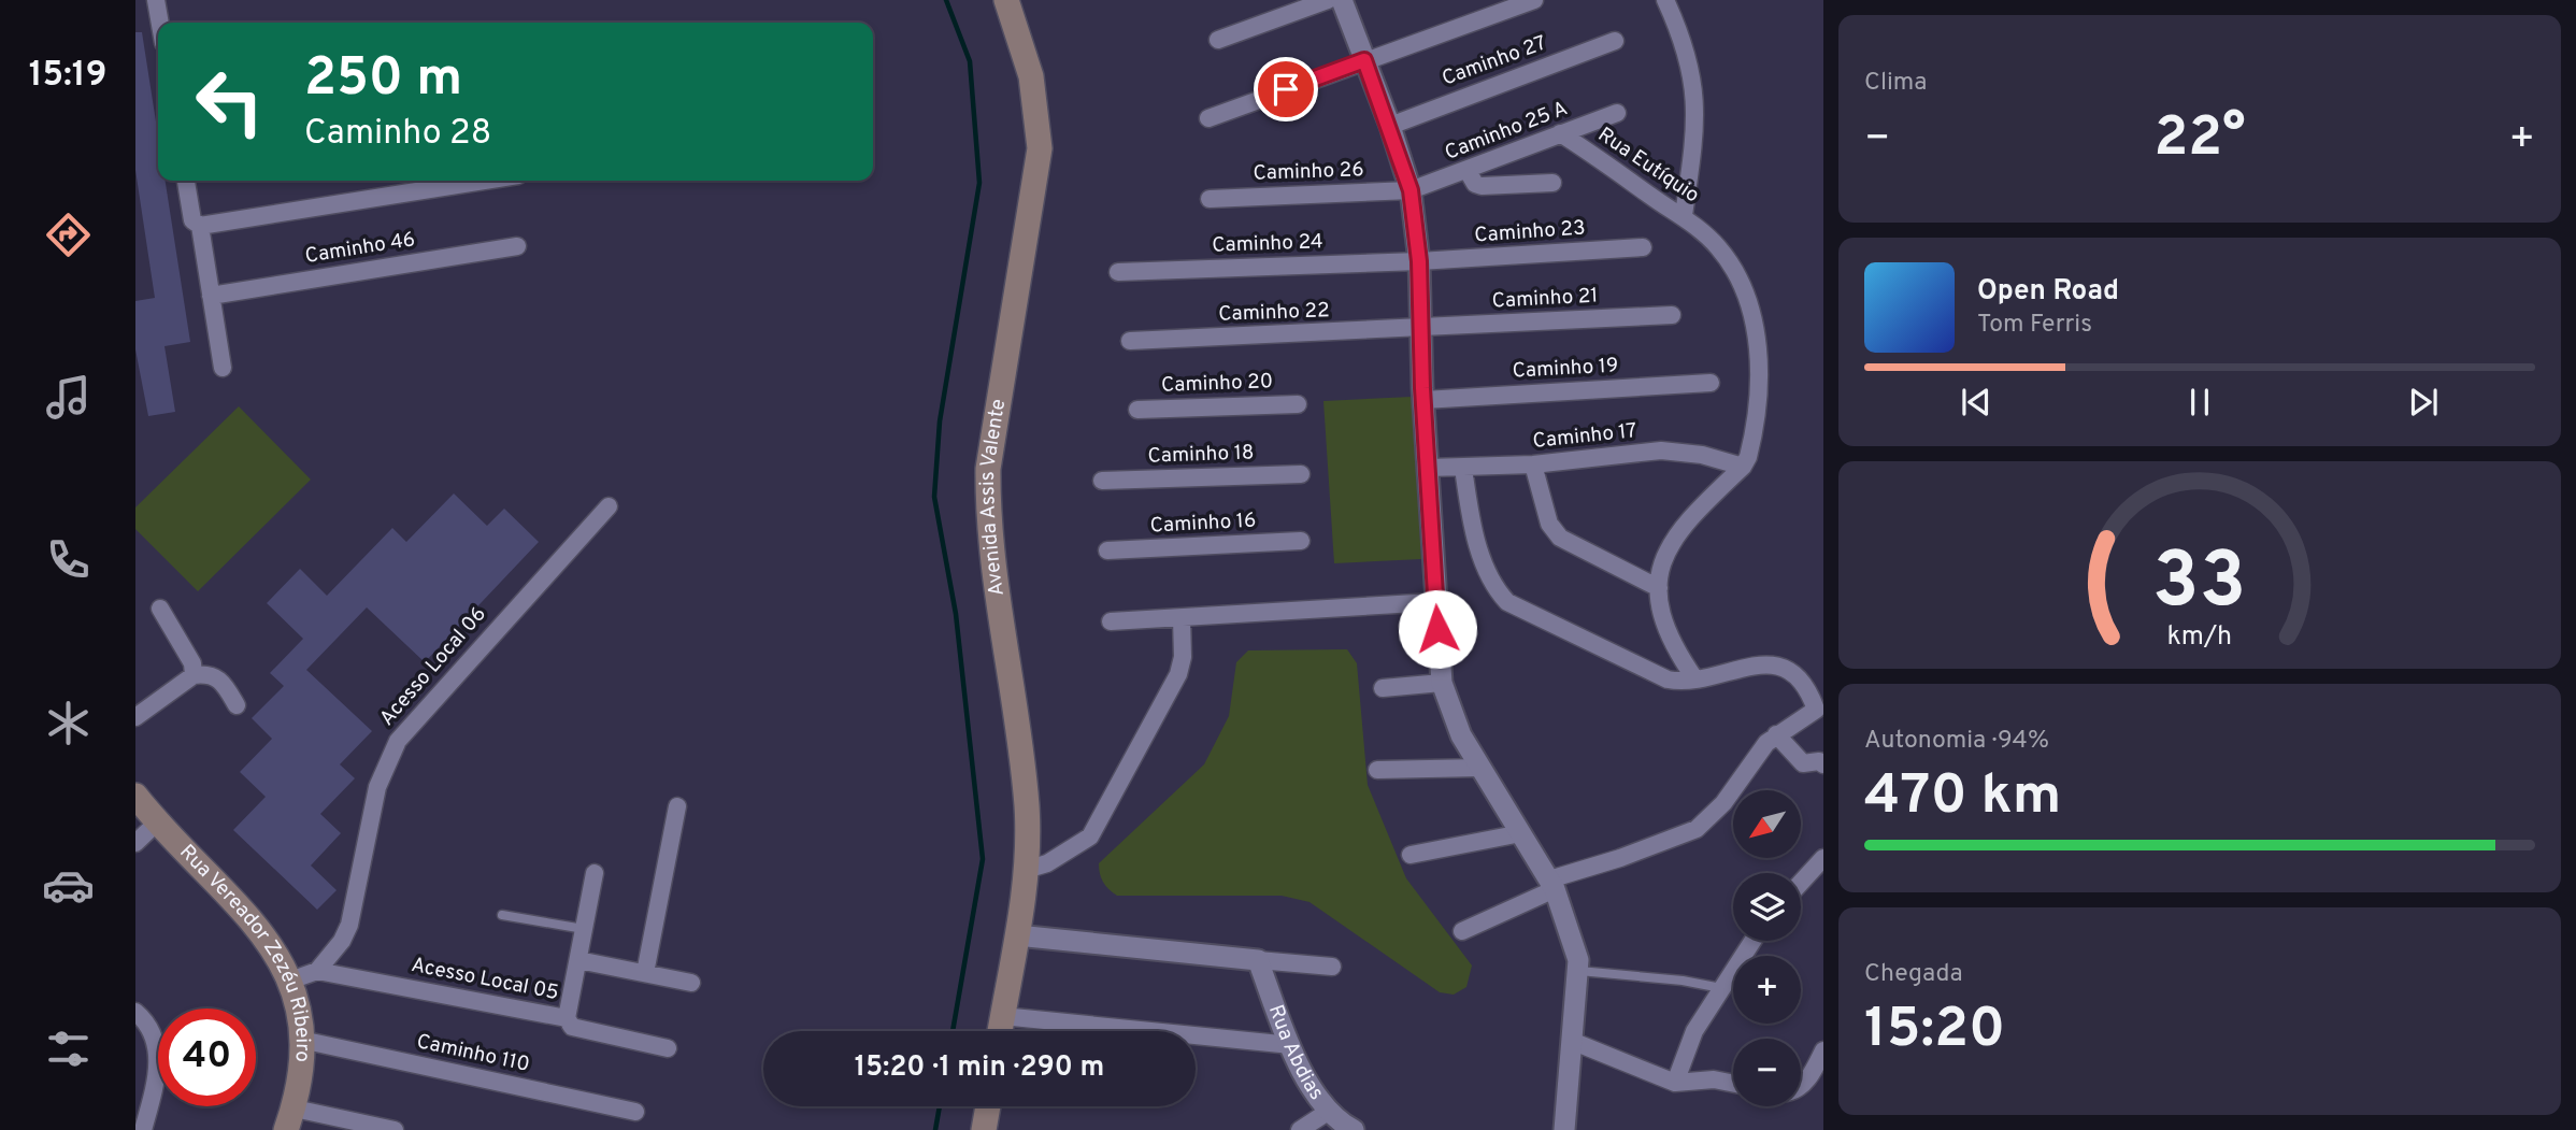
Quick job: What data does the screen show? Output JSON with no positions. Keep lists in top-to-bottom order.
{
  "streets": {
    "main road": ["Avenida Assis Valente", "Rua Vereador Zezéu Ribeiro"],
    "street": [
      "Caminho 27",
      "Caminho 25 A",
      "Rua Eutíquio",
      "Caminho 26",
      "Caminho 23",
      "Caminho 24",
      "Caminho 46",
      "Caminho 21",
      "Caminho 22",
      "Caminho 19",
      "Caminho 20",
      "Caminho 17",
      "Caminho 18",
      "Caminho 16",
      "Acesso Local 06",
      "Acesso Local 05",
      "Rua Abdias",
      "Caminho 110"
    ]
  },
  "crossings": [
    ["Caminho 25 A", "Rua Eutíquio"],
    ["Caminho 25 A", "Caminho 26"],
    ["Rua Eutíquio", "Caminho 17"],
    ["Caminho 23", "Caminho 24"],
    ["Caminho 21", "Caminho 22"],
    ["Acesso Local 06", "Acesso Local 05"],
    ["Rua Vereador Zezéu Ribeiro", "Caminho 110"]
  ],
  "north": "bottom left",
  "page": {
    "tabs": "15:19",
    "tile": [
      "Clima",
      ["Autonomia · 94%", "470 km"],
      ["Chegada", "15:20"]
    ],
    "turn": ["250 m", "Caminho 28"],
    "heat": ["−", "22°", "+"],
    "song": ["Open Road", "Tom Ferris"],
    "map_buttons": ["+", "−"],
    "limit": "40",
    "trip": "15:20 · 1 min · 290 m",
    "gauge": ["33", "km/h"]
  }
}
